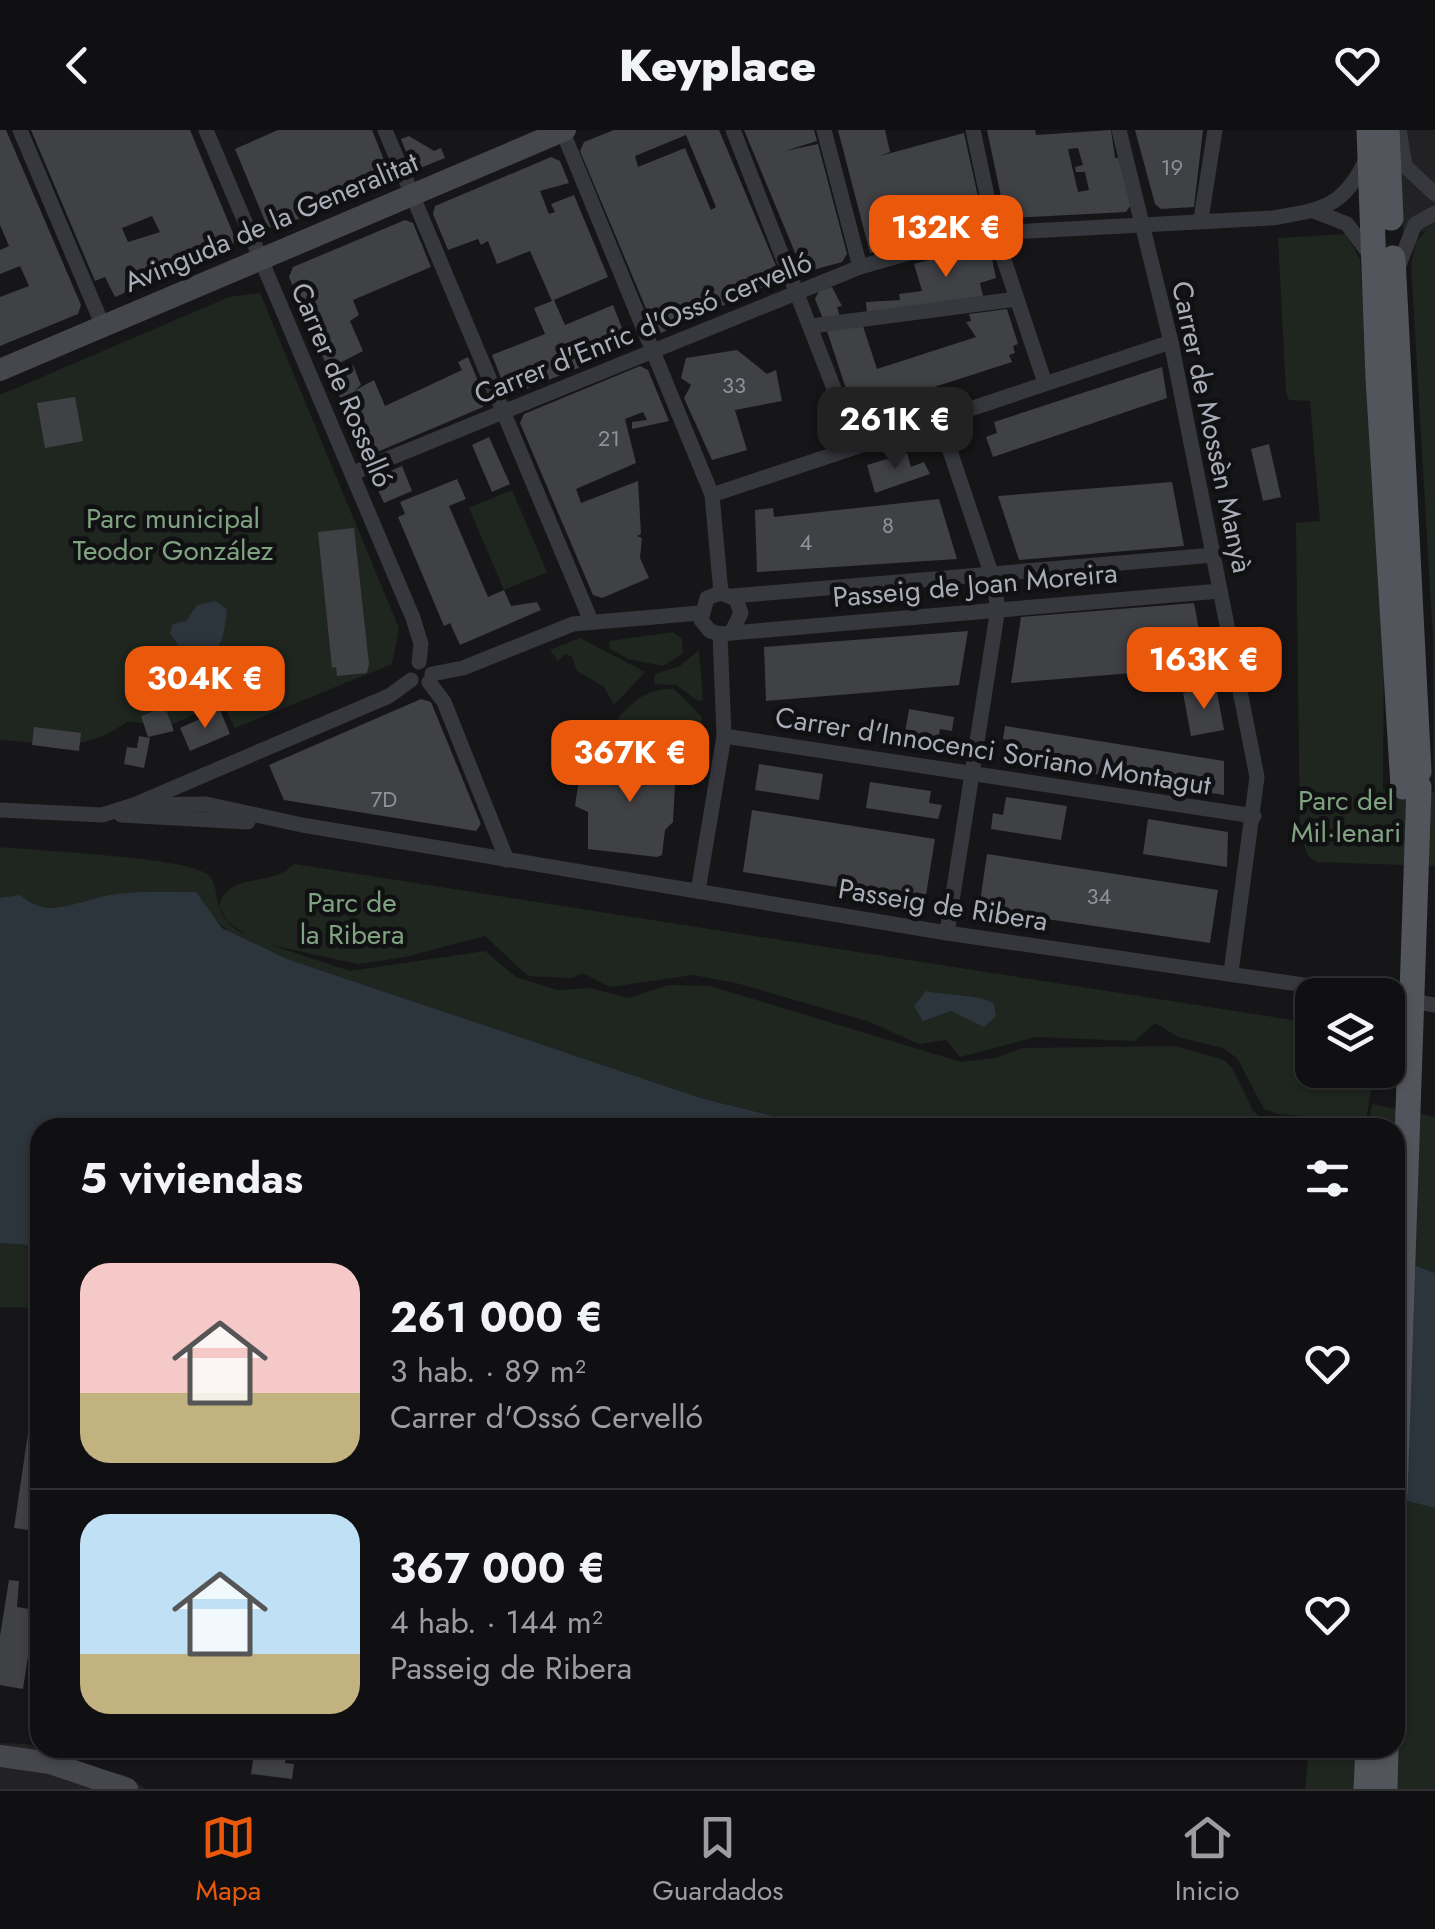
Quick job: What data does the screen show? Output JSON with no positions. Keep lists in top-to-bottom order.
{
  "streets": {
    "street": [
      "Avinguda de la Generalitat",
      "Carrer d'Enric d'Ossó cervelló",
      "Carrer de Rosselló",
      "Carrer de Mossèn Manyà",
      "Passeig de Joan Moreira",
      "Carrer d'Innocenci Soriano Montagut",
      "Passeig de Ribera"
    ]
  },
  "crossings": [
    ["Avinguda de la Generalitat", "Carrer de Rosselló"],
    ["Carrer d'Enric d'Ossó cervelló", "Carrer de Rosselló"],
    ["Carrer d'Enric d'Ossó cervelló", "Carrer de Mossèn Manyà"],
    ["Carrer de Mossèn Manyà", "Passeig de Joan Moreira"],
    ["Carrer de Mossèn Manyà", "Carrer d'Innocenci Soriano Montagut"],
    ["Carrer de Mossèn Manyà", "Passeig de Ribera"]
  ],
  "parks": ["Parc municipal Teodor González", "Parc del Mil·lenari", "Parc de la Ribera"],
  "house_numbers": [
    "19",
    "33",
    "21",
    "8",
    "4",
    "7D",
    "34"
  ],
  "page": {
    "header": "Keyplace",
    "price": [
      "132K €",
      "261K €",
      "163K €",
      "304K €",
      "367K €"
    ],
    "heading": "5 viviendas",
    "list": [
      {
        "name": "261 000 €",
        "note": "3 hab. · 89 m² · Carrer d'Ossó Cervelló"
      },
      {
        "name": "367 000 €",
        "note": "4 hab. · 144 m² · Passeig de Ribera"
      }
    ],
    "tabs": ["Mapa", "Guardados", "Inicio"]
  }
}
